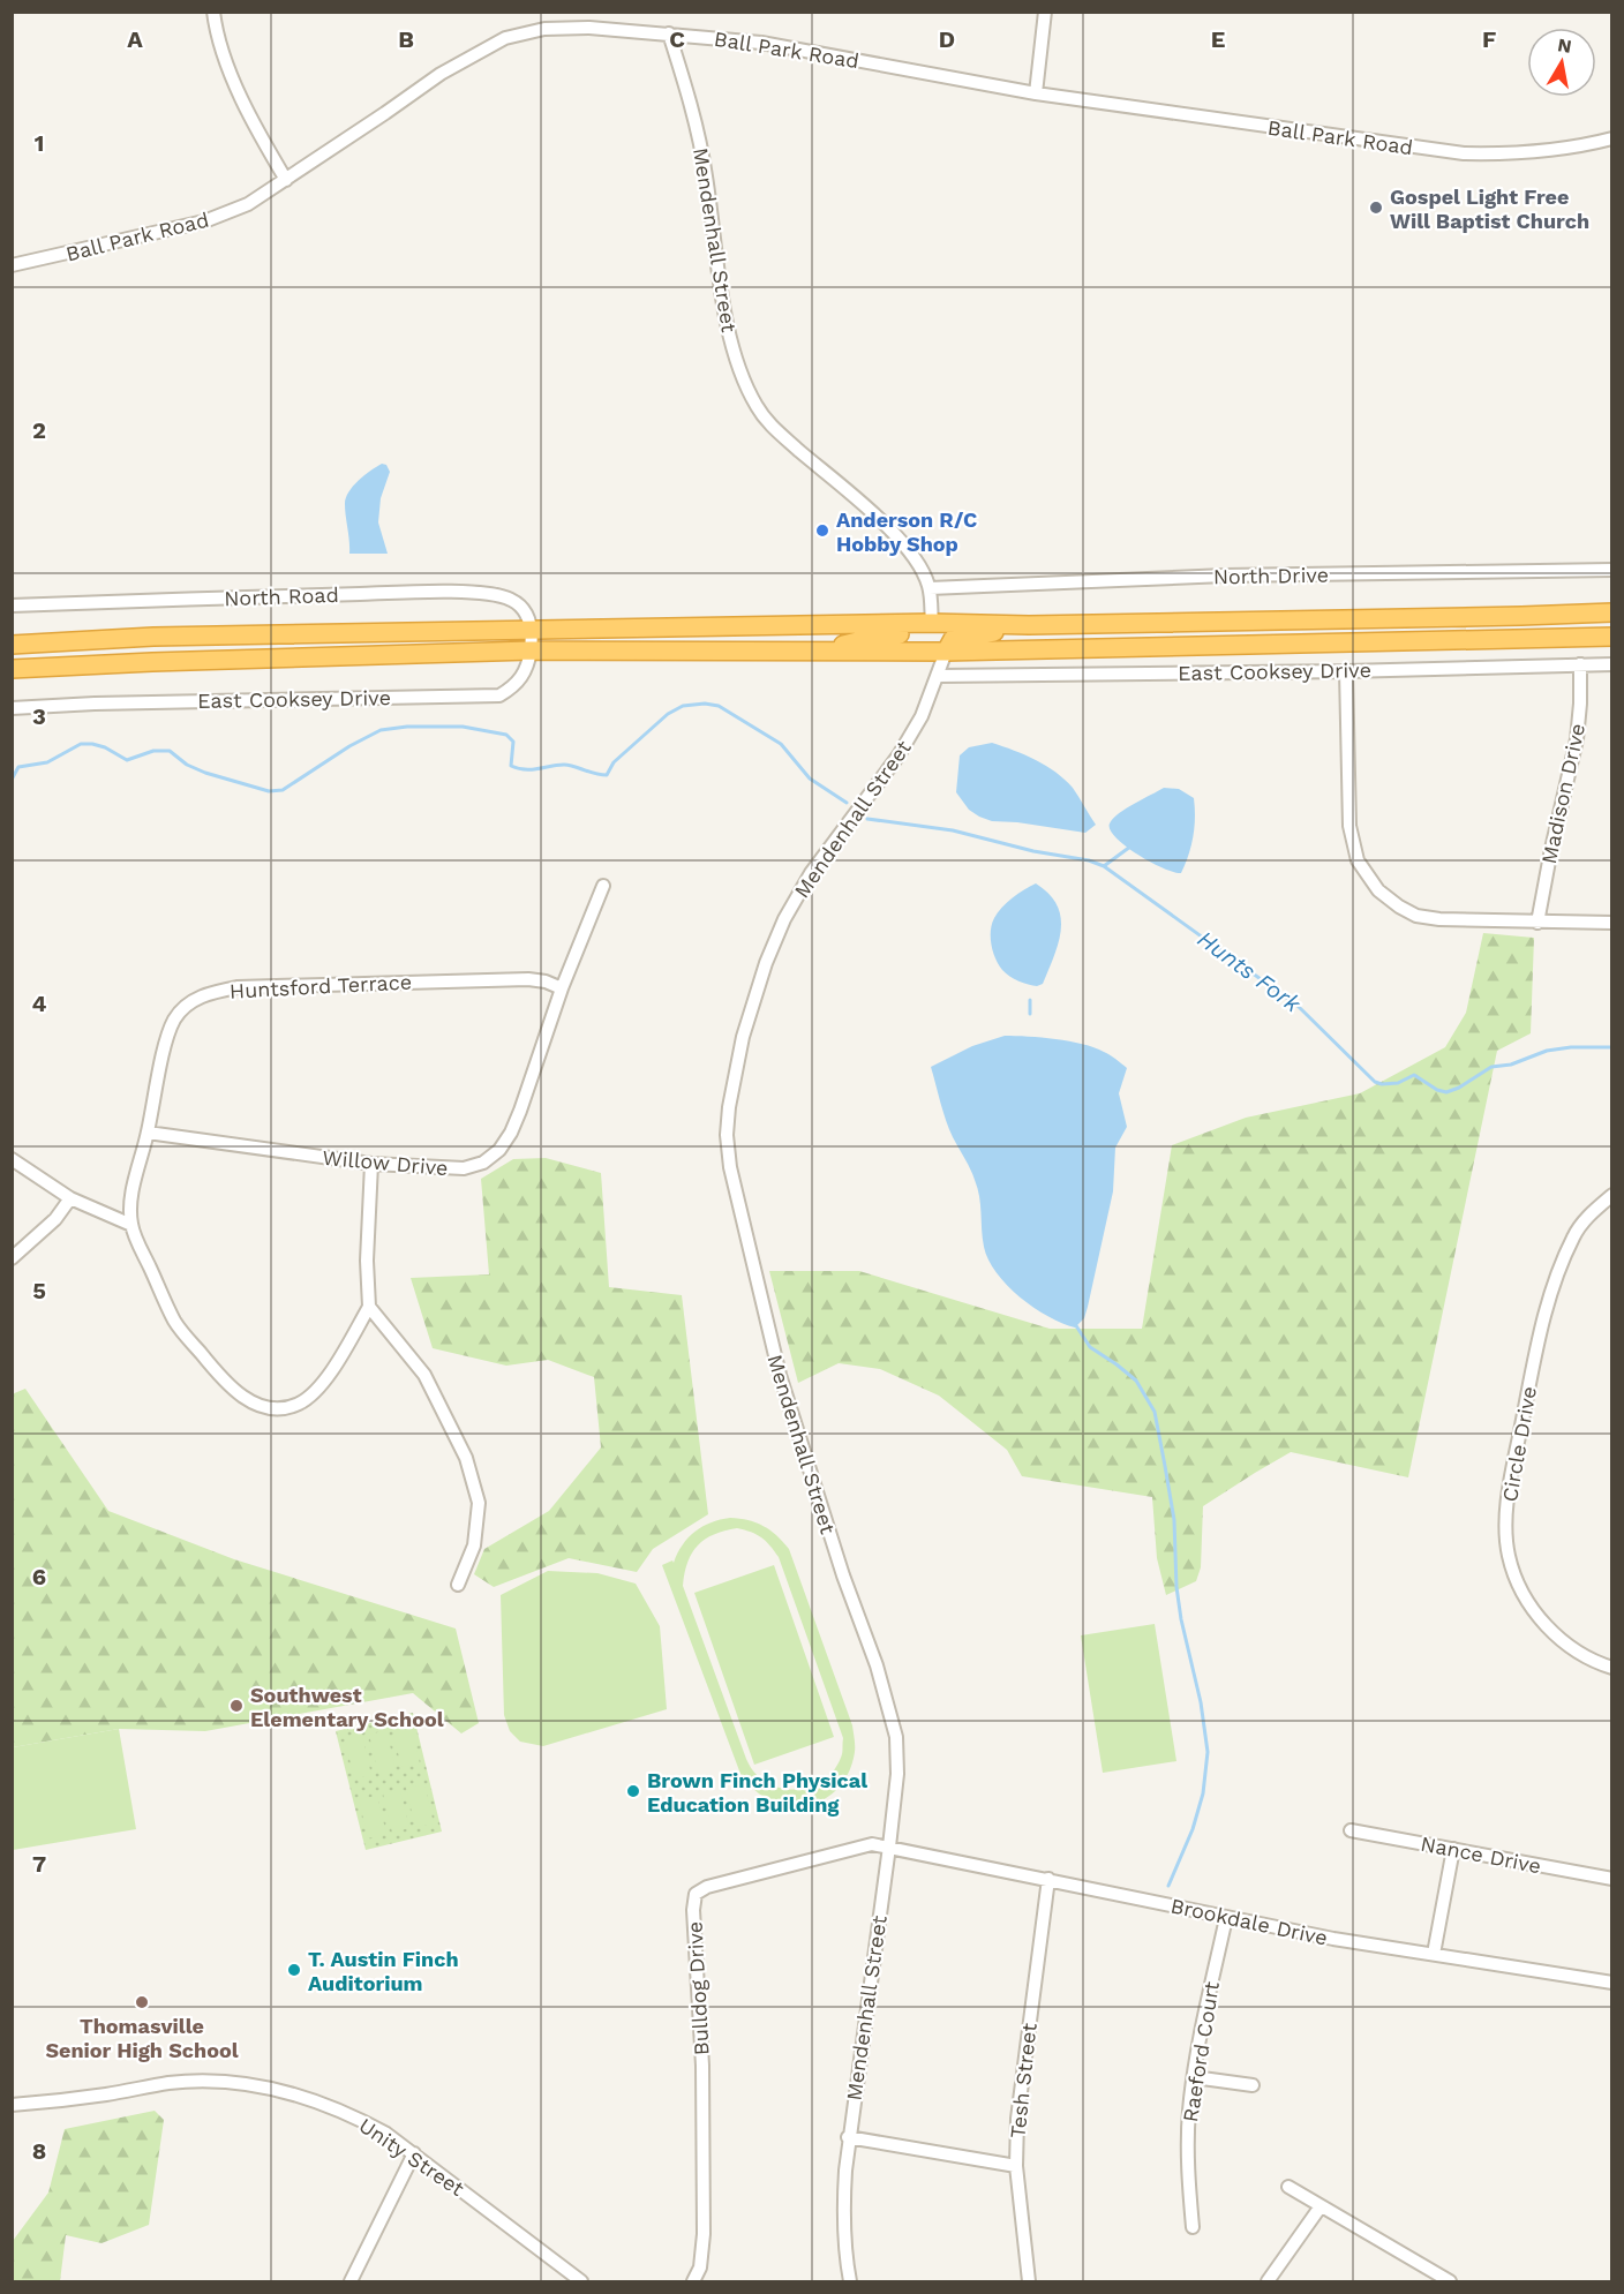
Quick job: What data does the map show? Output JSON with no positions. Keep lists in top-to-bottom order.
{
  "streets": {
    "street": [
      "Ball Park Road",
      "Mendenhall Street",
      "North Drive",
      "North Road",
      "East Cooksey Drive",
      "Madison Drive",
      "Huntsford Terrace",
      "Willow Drive",
      "Circle Drive",
      "Nance Drive",
      "Brookdale Drive",
      "Bulldog Drive",
      "Raeford Court",
      "Tesh Street",
      "Unity Street"
    ]
  },
  "crossings": [
    ["Ball Park Road", "Mendenhall Street"],
    ["Mendenhall Street", "North Drive"],
    ["Mendenhall Street", "East Cooksey Drive"],
    ["Mendenhall Street", "Brookdale Drive"],
    ["Mendenhall Street", "Bulldog Drive"],
    ["North Road", "East Cooksey Drive"],
    ["East Cooksey Drive", "Madison Drive"],
    ["Huntsford Terrace", "Willow Drive"],
    ["Brookdale Drive", "Bulldog Drive"],
    ["Brookdale Drive", "Raeford Court"],
    ["Brookdale Drive", "Tesh Street"]
  ],
  "water": ["Hunts Fork"],
  "places": [
    "Gospel Light Free Will Baptist Church",
    "Anderson R/C Hobby Shop",
    "Southwest Elementary School",
    "Brown Finch Physical Education Building",
    "T. Austin Finch Auditorium",
    "Thomasville Senior High School"
  ],
  "north": "top",
  "grid": {
    "columns": [
      "A",
      "B",
      "C",
      "D",
      "E",
      "F"
    ],
    "rows": [
      "1",
      "2",
      "3",
      "4",
      "5",
      "6",
      "7",
      "8"
    ]
  }
}
